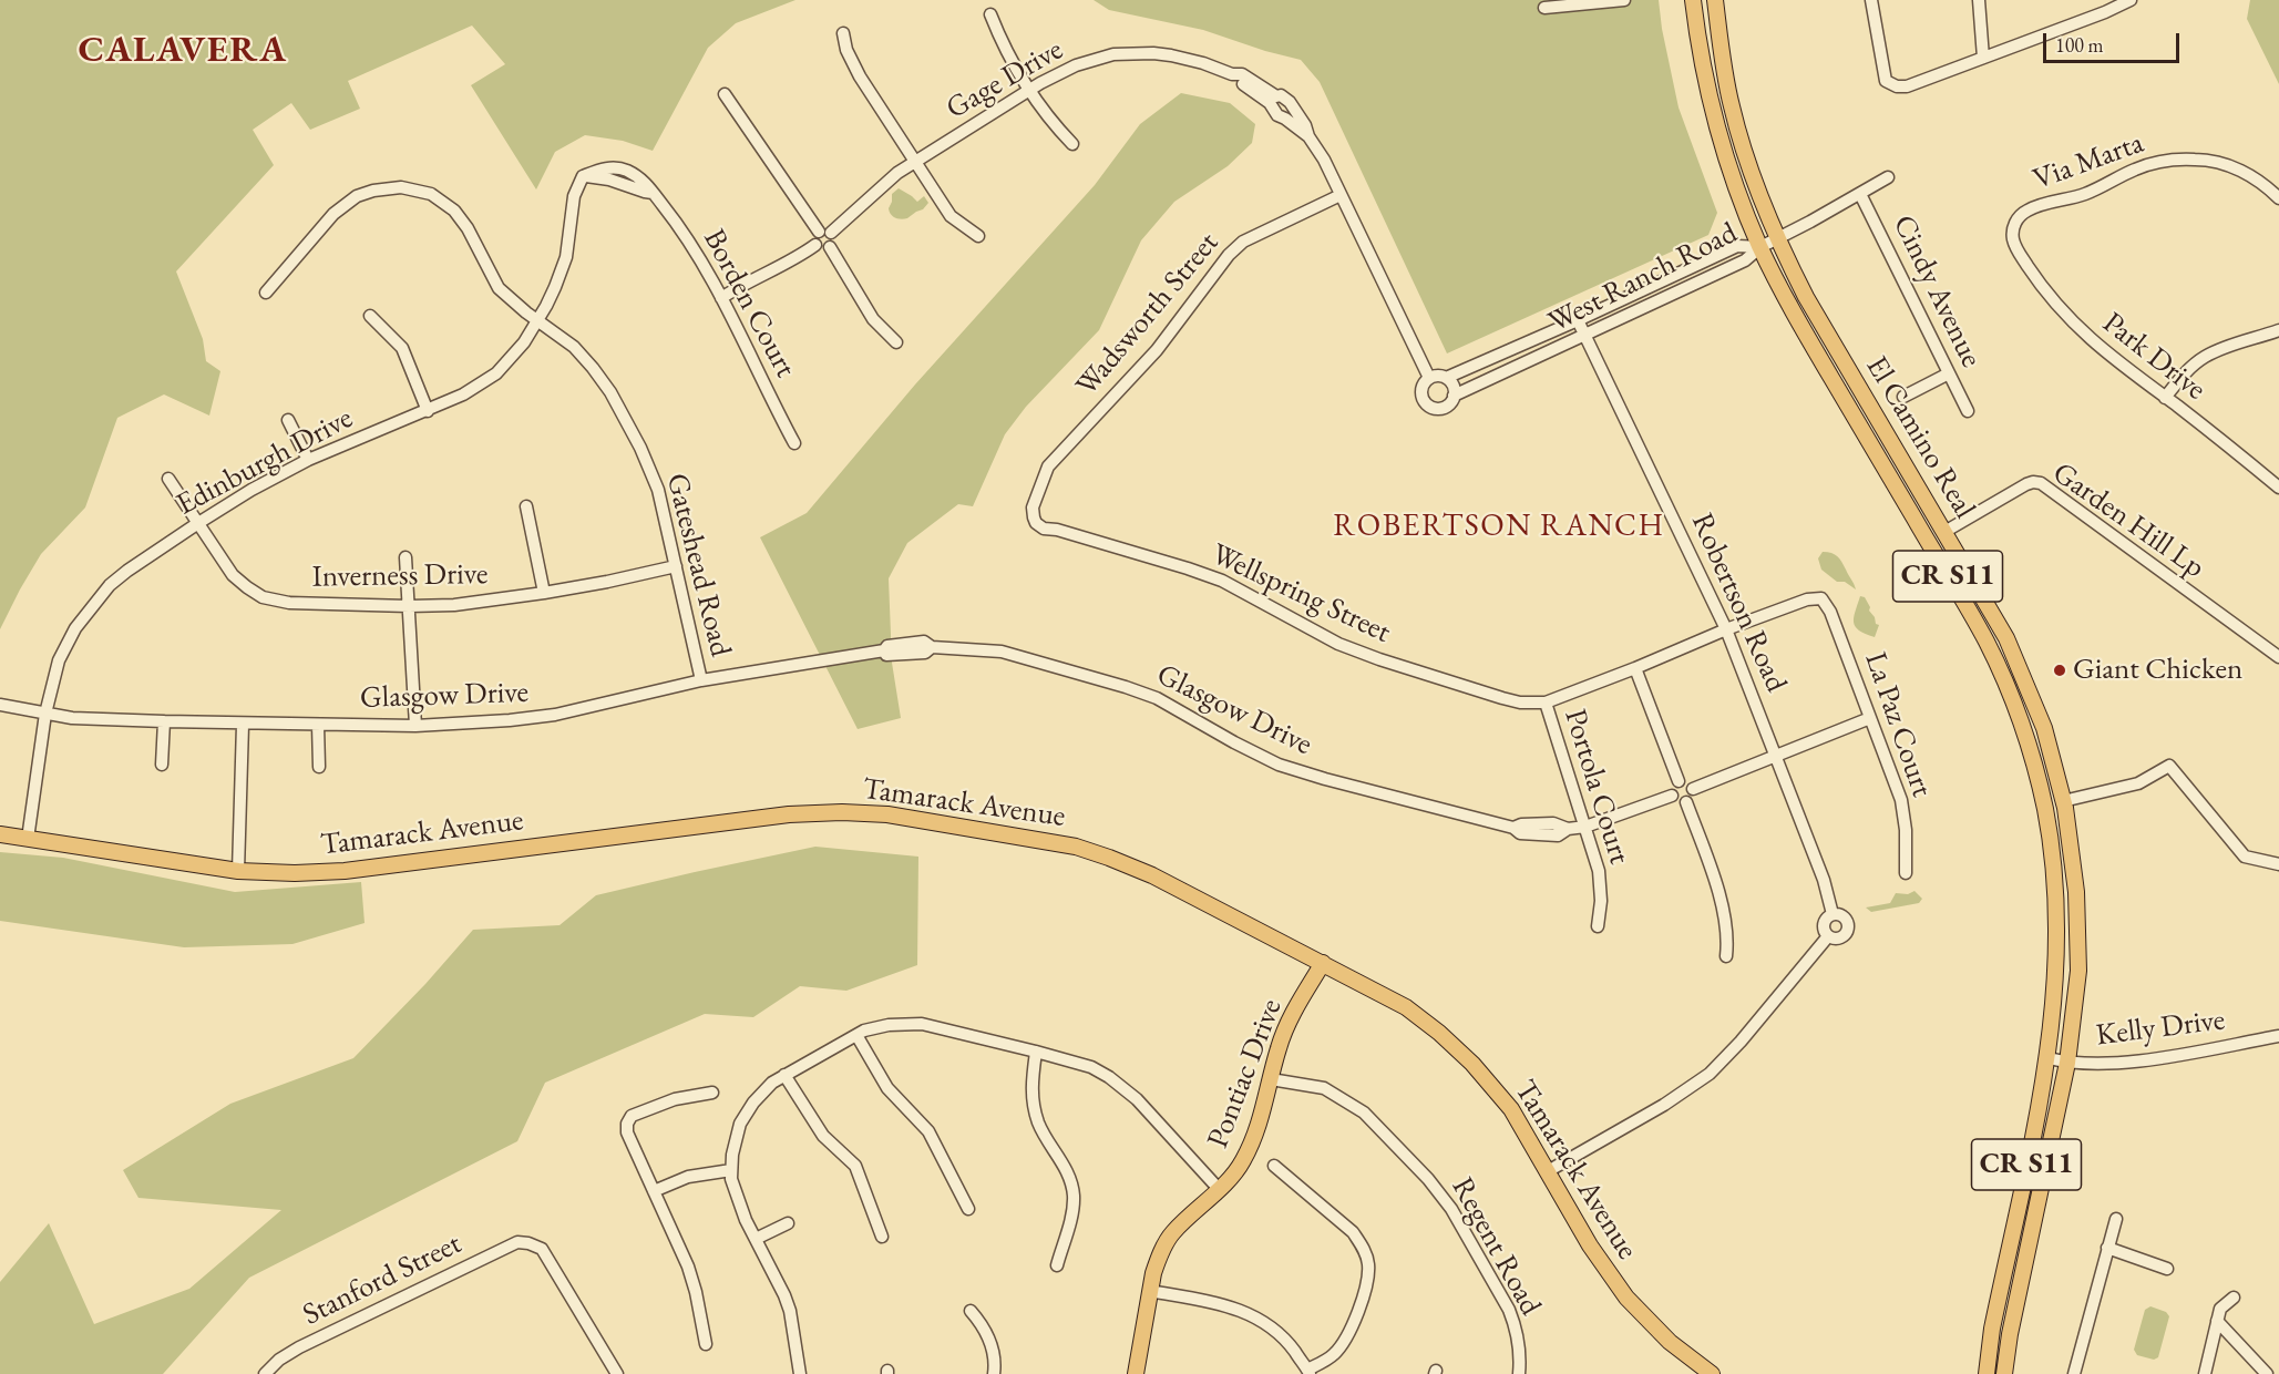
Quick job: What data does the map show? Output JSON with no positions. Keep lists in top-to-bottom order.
{
  "streets": {
    "main road": [
      "El Camino Real",
      "CR S11",
      "Tamarack Avenue",
      "Pontiac Drive"
    ],
    "street": [
      "Gage Drive",
      "Via Marta",
      "West Ranch Road",
      "Cindy Avenue",
      "Borden Court",
      "Wadsworth Street",
      "Park Drive",
      "Edinburgh Drive",
      "Garden Hill Lp",
      "Gateshead Road",
      "Inverness Drive",
      "Wellspring Street",
      "Robertson Road",
      "Glasgow Drive",
      "La Paz Court",
      "Portola Court",
      "Kelly Drive",
      "Regent Road",
      "Stanford Street"
    ]
  },
  "crossings": [
    ["Gage Drive", "West Ranch Road"],
    ["Gage Drive", "Wadsworth Street"],
    ["Via Marta", "Park Drive"],
    ["West Ranch Road", "El Camino Real"],
    ["West Ranch Road", "Robertson Road"],
    ["Borden Court", "Edinburgh Drive"],
    ["Wadsworth Street", "Wellspring Street"],
    ["El Camino Real", "Garden Hill Lp"],
    ["El Camino Real", "Kelly Drive"],
    ["Edinburgh Drive", "Gateshead Road"],
    ["Edinburgh Drive", "Inverness Drive"],
    ["Edinburgh Drive", "Glasgow Drive"],
    ["Edinburgh Drive", "Tamarack Avenue"],
    ["Gateshead Road", "Inverness Drive"],
    ["Gateshead Road", "Glasgow Drive"],
    ["Wellspring Street", "Robertson Road"],
    ["Wellspring Street", "La Paz Court"],
    ["Wellspring Street", "Portola Court"],
    ["Glasgow Drive", "Portola Court"],
    ["Tamarack Avenue", "Pontiac Drive"],
    ["Pontiac Drive", "Regent Road"]
  ],
  "districts": ["CALAVERA", "ROBERTSON RANCH"],
  "places": ["Giant Chicken"],
  "scale_bar": "100 m"
}
